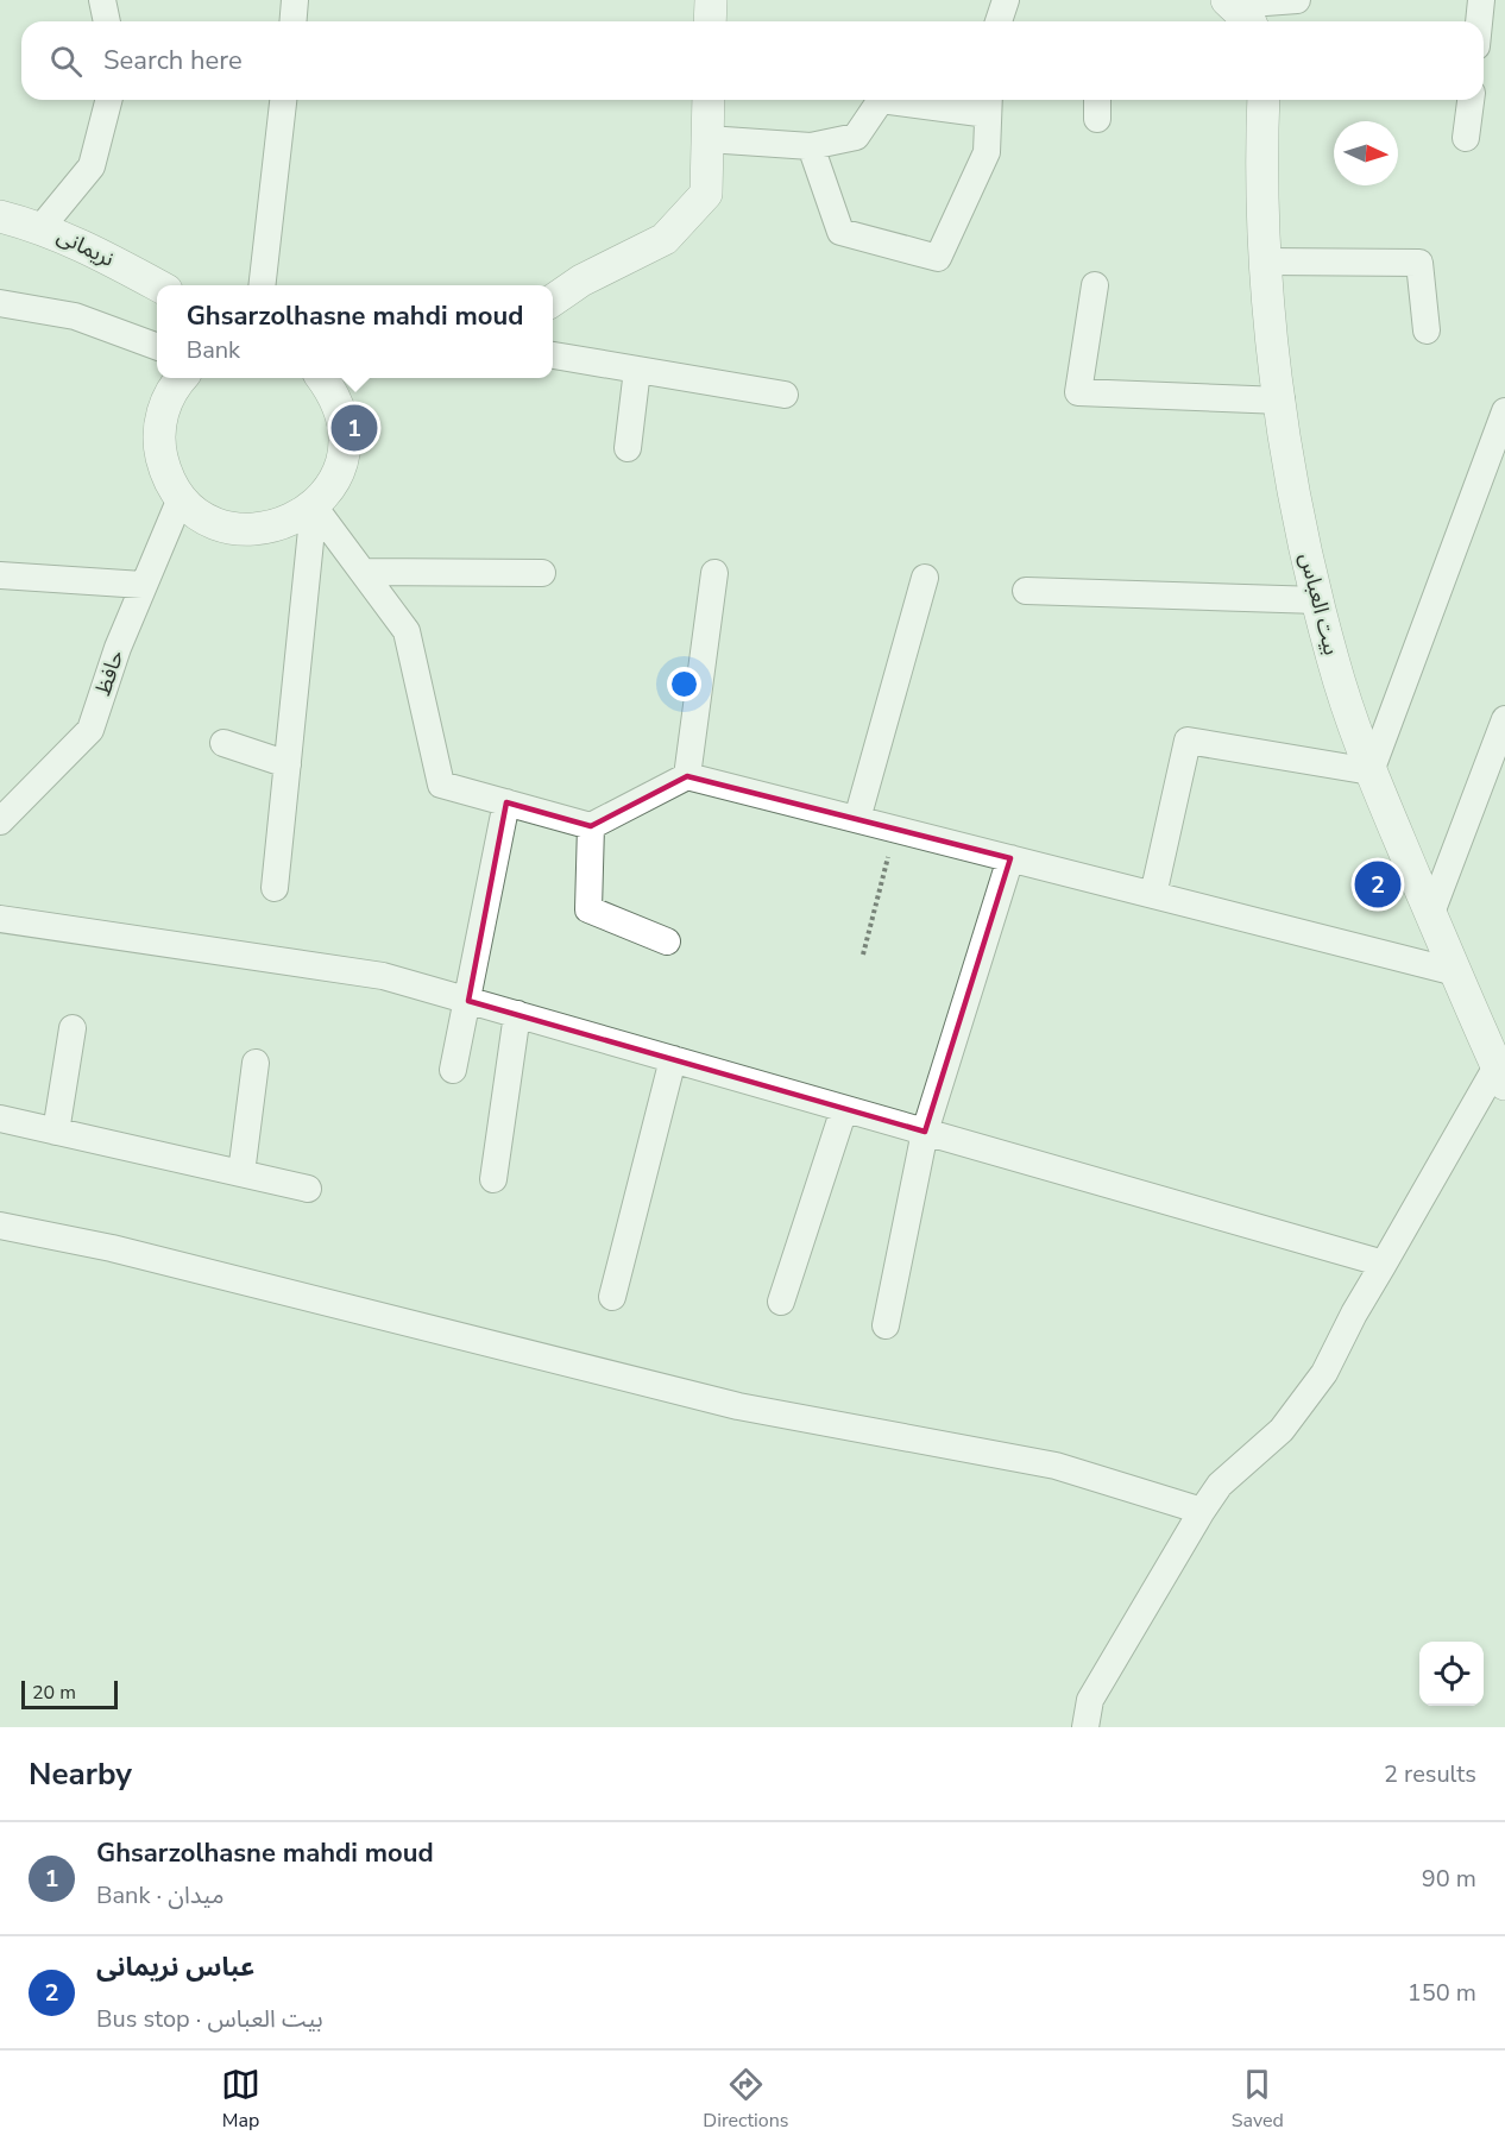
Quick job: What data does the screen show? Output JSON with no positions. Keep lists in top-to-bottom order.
{
  "streets": {
    "street": ["نریمانی", "بیت العباس", "حافظ"]
  },
  "scale_bar": "20 m",
  "north": "right",
  "page": {
    "search": "Search here",
    "popup": ["Ghsarzolhasne mahdi moud", "Bank"],
    "pins": ["1", "2"],
    "scale": "20 m",
    "heading": ["Nearby", "2 results"],
    "list": [
      {
        "mark": "1",
        "name": "Ghsarzolhasne mahdi moud",
        "note": "Bank · میدان",
        "value": "90 m"
      },
      {
        "mark": "2",
        "name": "عباس نریمانی",
        "note": "Bus stop · بیت العباس",
        "value": "150 m"
      }
    ],
    "nav": ["Map", "Directions", "Saved"]
  }
}
